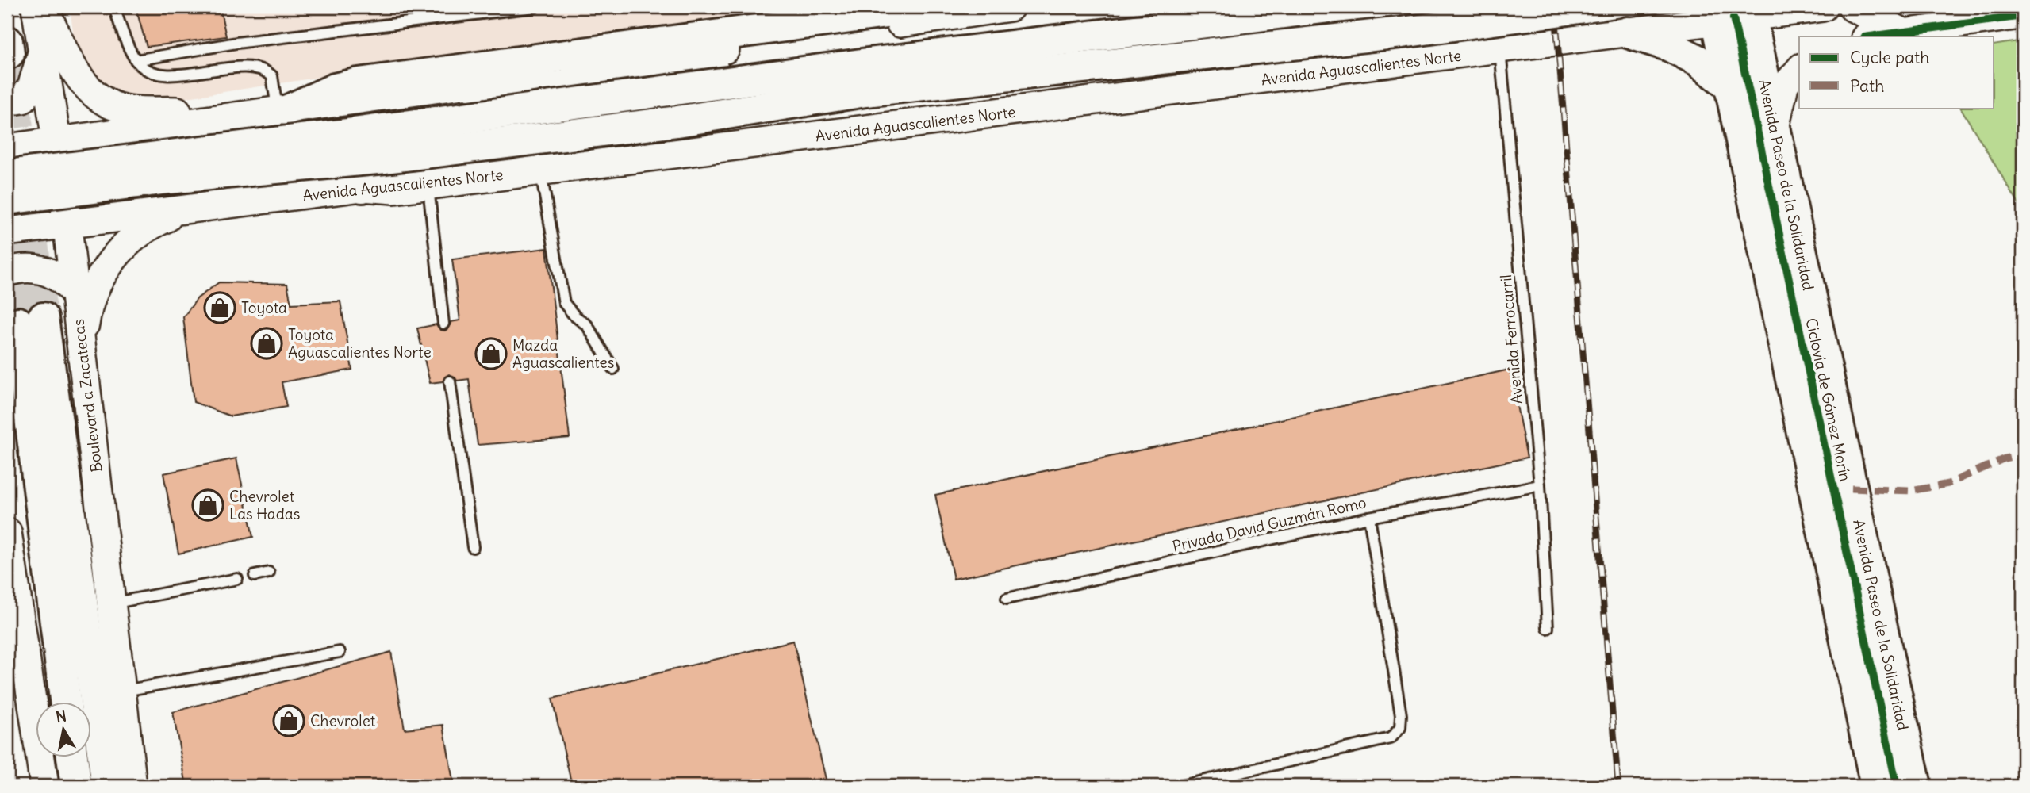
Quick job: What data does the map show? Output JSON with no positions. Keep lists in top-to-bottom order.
{
  "streets": {
    "main road": ["Avenida Aguascalientes Norte", "Avenida Paseo de la Solidaridad", "Boulevard a Zacatecas"],
    "lane": ["Avenida Ferrocarril", "Privada David Guzmán Romo"],
    "cycle path": ["Ciclovía de Gómez Morín"]
  },
  "crossings": [
    ["Avenida Aguascalientes Norte", "Avenida Paseo de la Solidaridad"],
    ["Avenida Aguascalientes Norte", "Avenida Ferrocarril"],
    ["Avenida Aguascalientes Norte", "Boulevard a Zacatecas"],
    ["Avenida Ferrocarril", "Privada David Guzmán Romo"]
  ],
  "places": {
    "shop": [
      "Toyota",
      "Toyota Aguascalientes Norte",
      "Mazda Aguascalientes",
      "Chevrolet Las Hadas",
      "Chevrolet"
    ]
  },
  "legend": ["Cycle path", "Path"],
  "north": "top"
}
